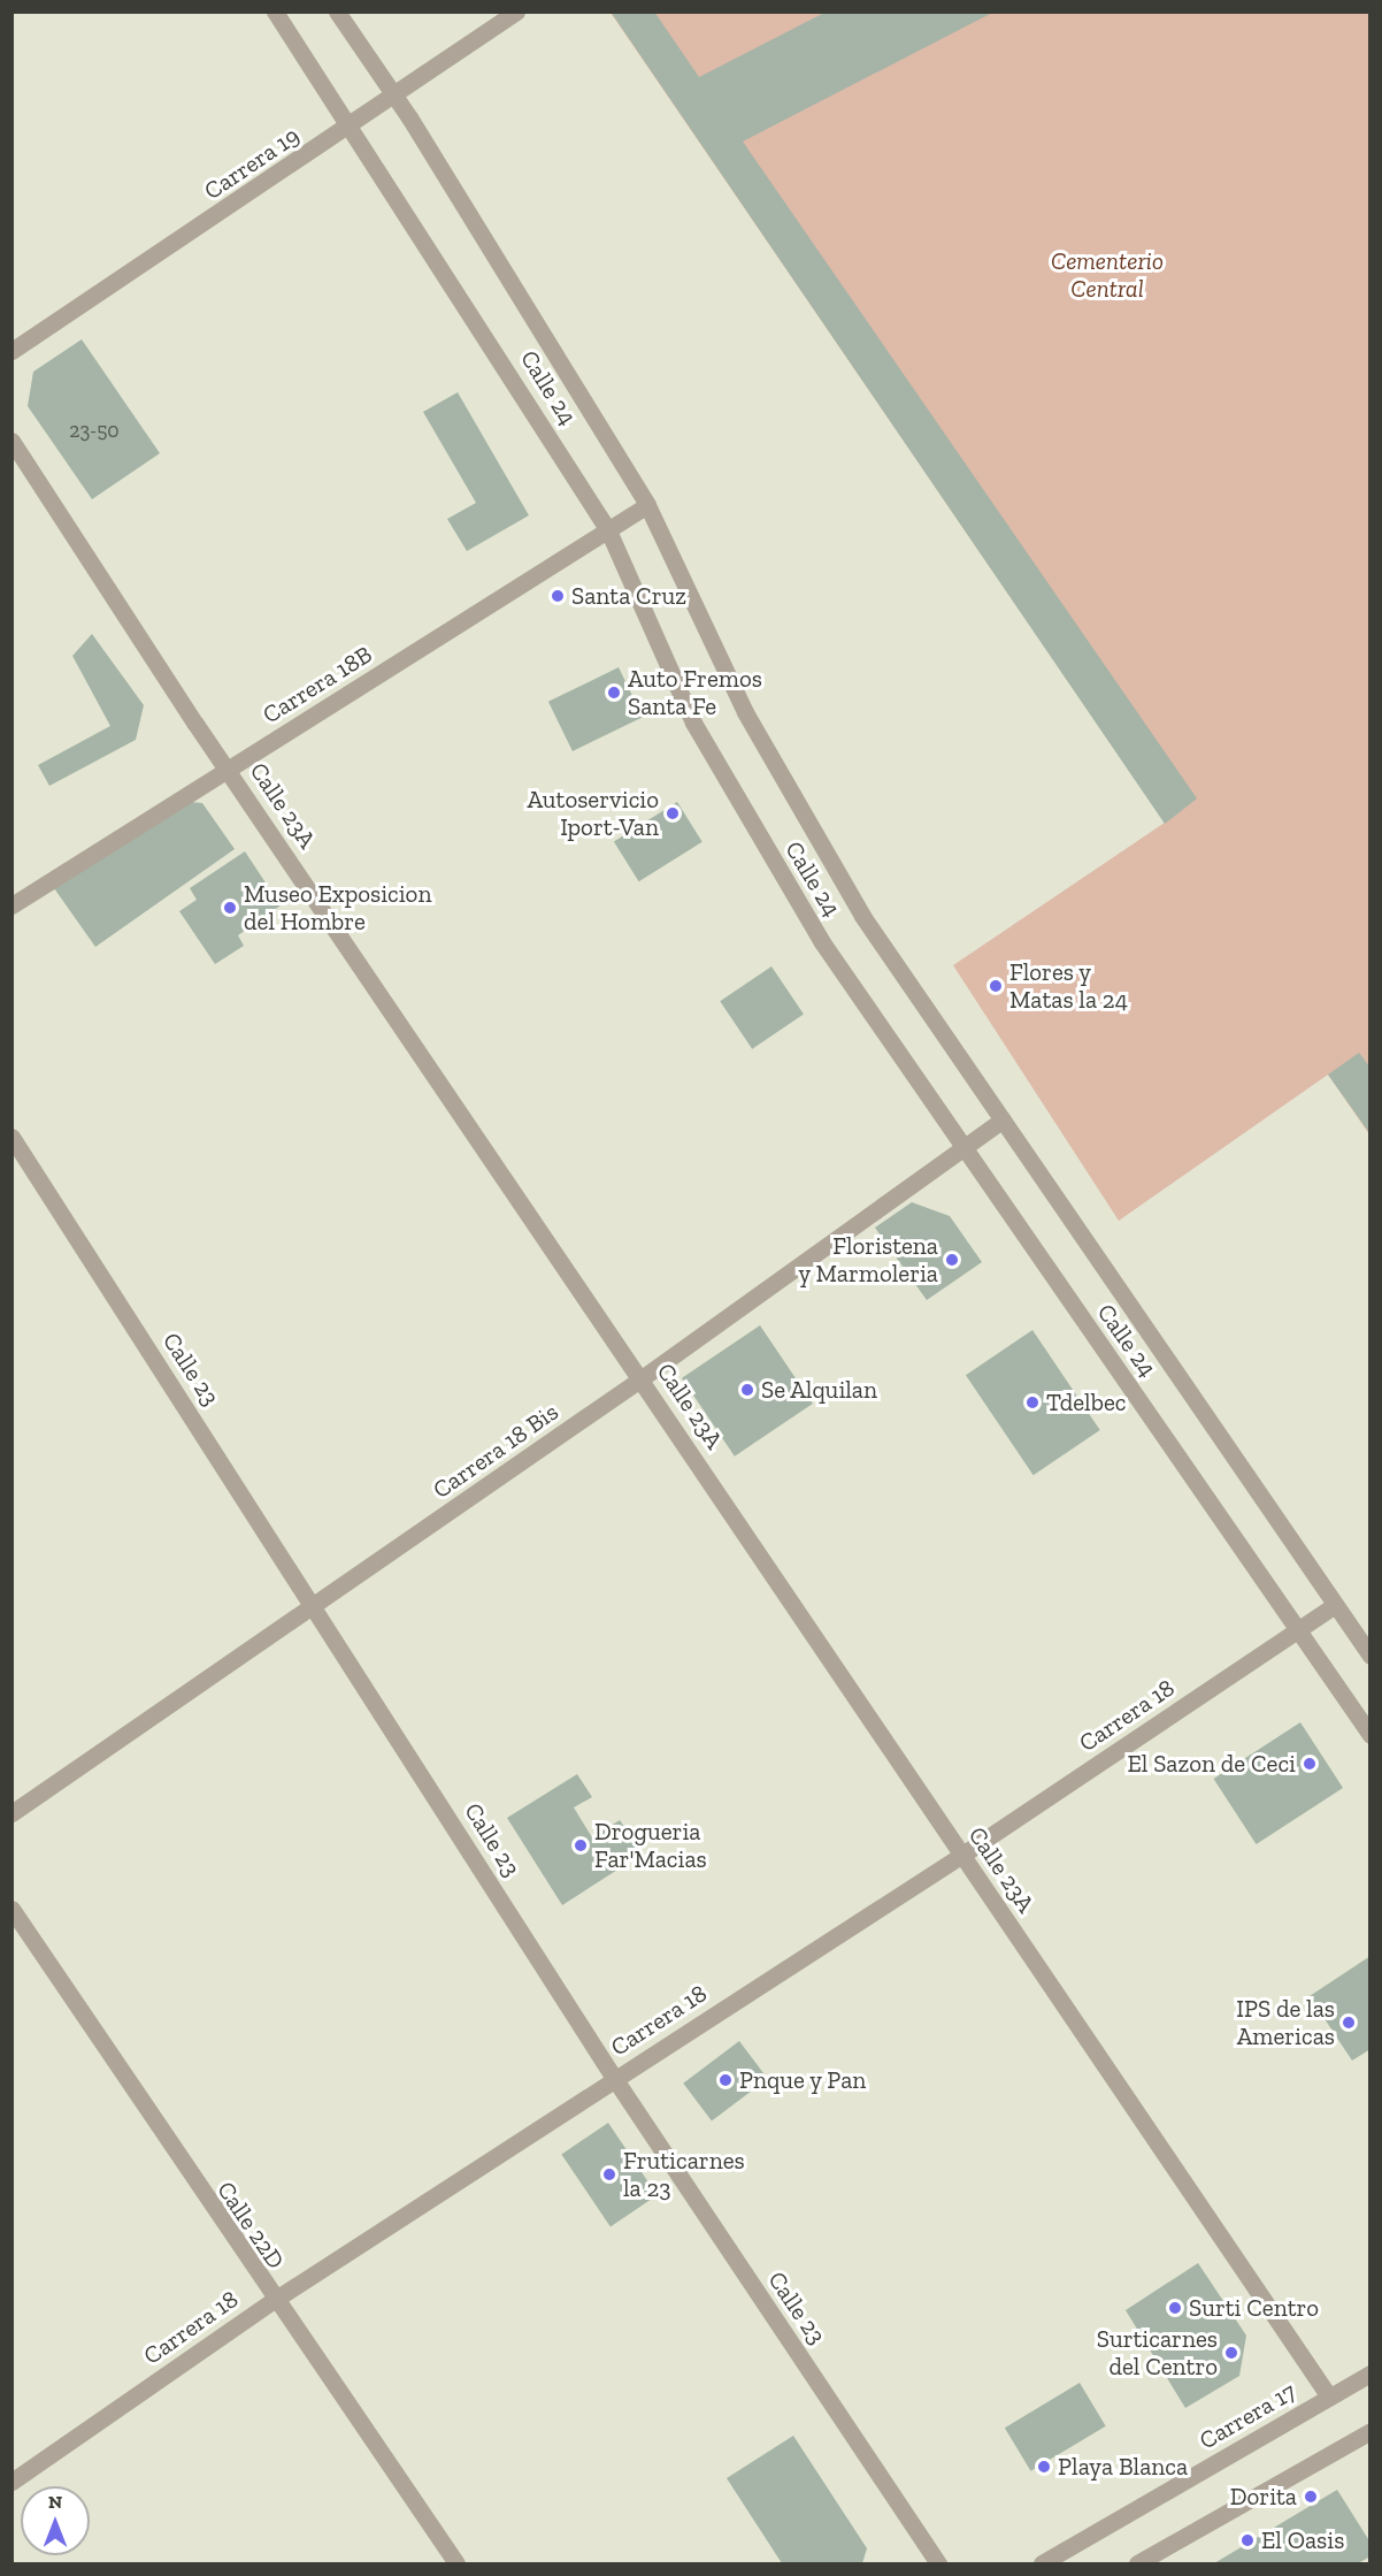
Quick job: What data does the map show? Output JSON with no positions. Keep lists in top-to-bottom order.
{
  "streets": {
    "street": [
      "Carrera 19",
      "Calle 24",
      "Carrera 18B",
      "Calle 23A",
      "Calle 23",
      "Carrera 18 Bis",
      "Carrera 18",
      "Calle 22D",
      "Carrera 17"
    ]
  },
  "crossings": [
    ["Carrera 19", "Calle 24"],
    ["Calle 24", "Carrera 18B"],
    ["Calle 24", "Carrera 18 Bis"],
    ["Calle 24", "Carrera 18"],
    ["Carrera 18B", "Calle 23A"],
    ["Calle 23A", "Carrera 18 Bis"],
    ["Calle 23A", "Carrera 18"],
    ["Calle 23A", "Carrera 17"],
    ["Calle 23", "Carrera 18 Bis"],
    ["Calle 23", "Carrera 18"],
    ["Carrera 18", "Calle 22D"]
  ],
  "parks": ["Cementerio Central"],
  "places": [
    "Santa Cruz",
    "Auto Fremos Santa Fe",
    "Autoservicio Iport-Van",
    "Museo Exposicion del Hombre",
    "Flores y Matas la 24",
    "Floristena y Marmoleria",
    "Se Alquilan",
    "Tdelbec",
    "El Sazon de Ceci",
    "Drogueria Far'Macias",
    "IPS de las Americas",
    "Pnque y Pan",
    "Fruticarnes la 23",
    "Surti Centro",
    "Surticarnes del Centro",
    "Playa Blanca",
    "Dorita",
    "El Oasis"
  ],
  "house_numbers": ["23-50"],
  "north": "top"
}
